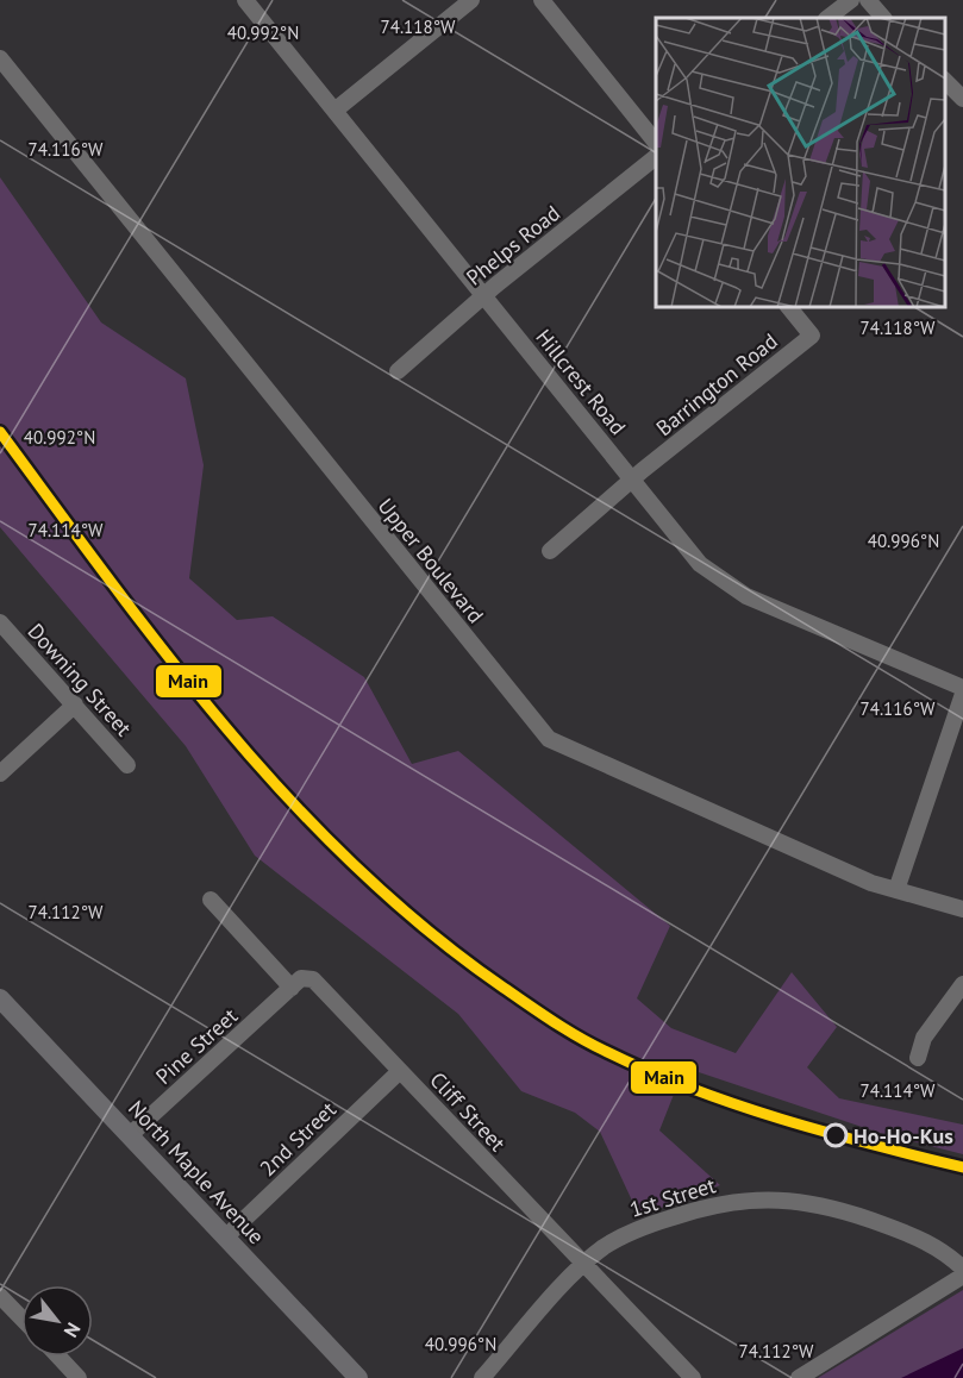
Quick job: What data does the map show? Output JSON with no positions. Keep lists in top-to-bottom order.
{
  "streets": {
    "main road": ["North Maple Avenue"],
    "street": [
      "Phelps Road",
      "Hillcrest Road",
      "Barrington Road",
      "Upper Boulevard",
      "Downing Street",
      "Pine Street",
      "Cliff Street",
      "2nd Street",
      "1st Street"
    ]
  },
  "crossings": [
    ["Phelps Road", "Hillcrest Road"],
    ["Hillcrest Road", "Barrington Road"],
    ["Pine Street", "Cliff Street"],
    ["Pine Street", "North Maple Avenue"],
    ["Cliff Street", "2nd Street"],
    ["Cliff Street", "1st Street"],
    ["2nd Street", "North Maple Avenue"]
  ],
  "places": ["Ho-Ho-Kus"],
  "lines": ["transit line Main"],
  "north": "bottom right",
  "coordinates": [
    "74.118°W",
    "40.992°N",
    "74.116°W",
    "74.114°W",
    "40.996°N",
    "74.112°W"
  ]
}
